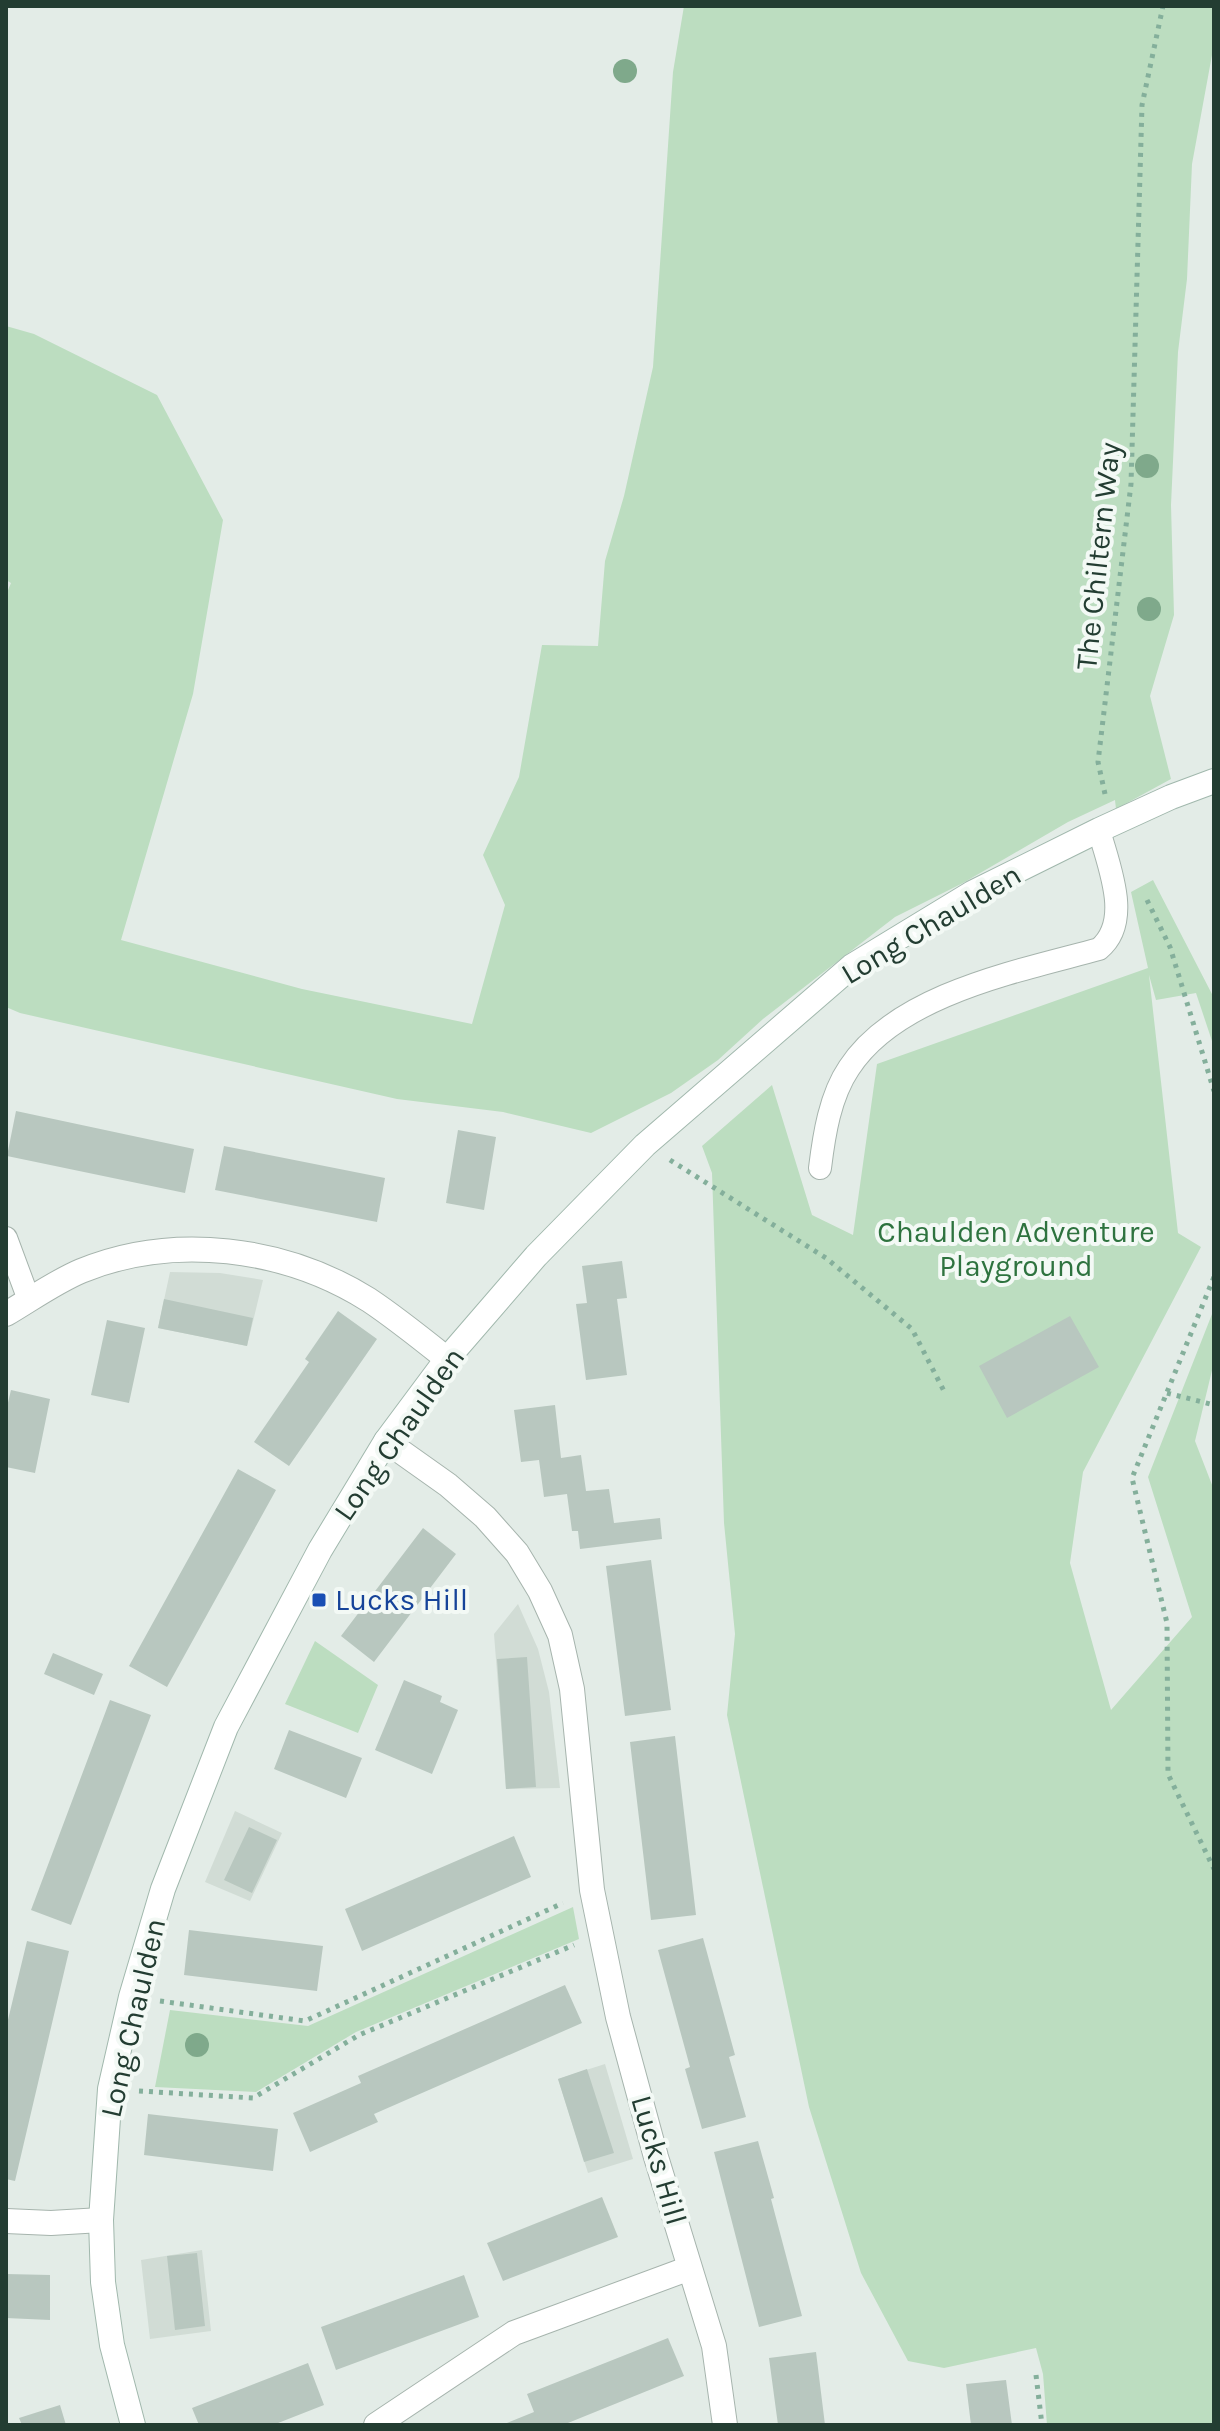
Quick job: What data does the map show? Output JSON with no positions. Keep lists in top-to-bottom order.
{
  "streets": {
    "street": ["Long Chaulden", "Lucks Hill"],
    "path": ["The Chiltern Way"]
  },
  "crossings": [
    ["The Chiltern Way", "Long Chaulden"],
    ["Long Chaulden", "Lucks Hill"]
  ],
  "parks": ["Chaulden Adventure Playground"],
  "places": {
    "transit": ["Lucks Hill"]
  }
}
